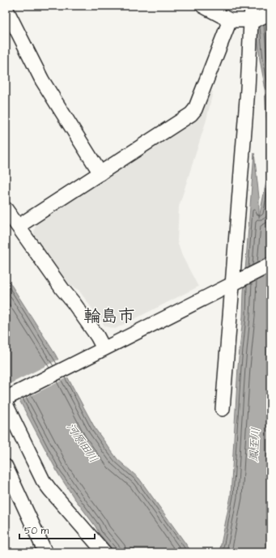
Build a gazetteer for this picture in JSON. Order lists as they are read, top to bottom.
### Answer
{
  "districts": ["輪島市"],
  "water": ["河原田川", "鳳至川"],
  "scale_bar": "50 m"
}
